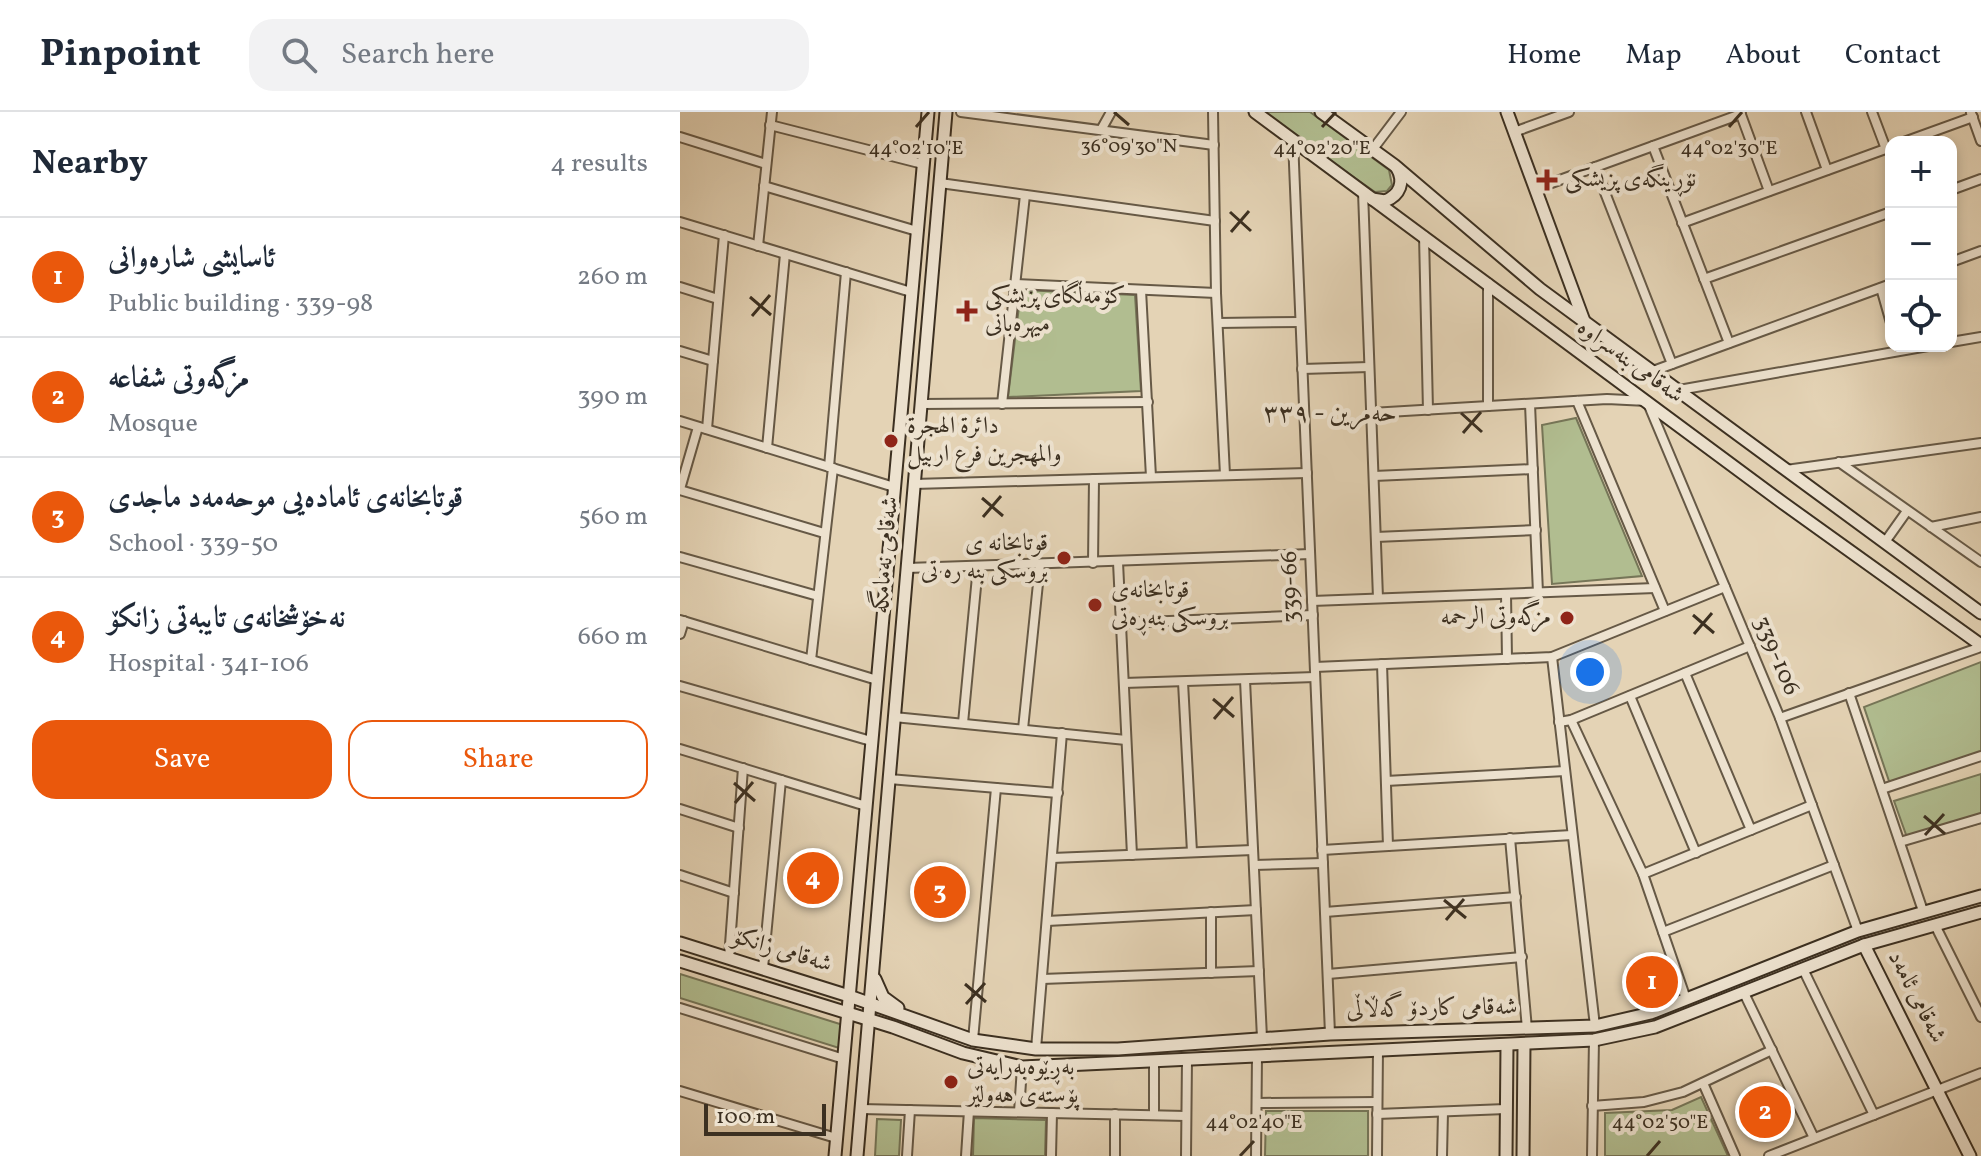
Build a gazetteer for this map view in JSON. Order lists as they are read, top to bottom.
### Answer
{
  "streets": {
    "main road": [
      "شەقامی بنەسراوە",
      "شەقامی نەمامگە",
      "شەقامی زانکۆ",
      "شەقامی ئامەد",
      "شەقامی کاردۆ گەڵاڵی"
    ],
    "street": ["339-66", "339-106"]
  },
  "crossings": [
    ["شەقامی بنەسراوە", "339-66"],
    ["شەقامی بنەسراوە", "339-106"],
    ["شەقامی نەمامگە", "شەقامی زانکۆ"],
    ["شەقامی نەمامگە", "شەقامی کاردۆ گەڵاڵی"],
    ["339-66", "شەقامی کاردۆ گەڵاڵی"],
    ["339-106", "شەقامی کاردۆ گەڵاڵی"],
    ["شەقامی زانکۆ", "شەقامی کاردۆ گەڵاڵی"],
    ["شەقامی ئامەد", "شەقامی کاردۆ گەڵاڵی"]
  ],
  "districts": ["حەمرین - ٣٣٩"],
  "places": {
    "health": ["نۆڕینگەی پزیشکی", "کۆمەڵگای پزیشکی میهرەبانی"],
    "other": [
      "دائرة الهجرة والمهجرين فرع اربيل",
      "قوتابخانه ى بروسكى بنه ره تى",
      "قوتابخانەی بروسکی بنەڕەتی",
      "مزگەوتی الرحمە",
      "بەڕێوەبەرایەتی پۆستەی هەولێر"
    ]
  },
  "scale_bar": "100 m",
  "page": {
    "header": "Pinpoint",
    "search": "Search here",
    "nav": [
      "Home",
      "Map",
      "About",
      "Contact"
    ],
    "heading": ["Nearby", "4 results"],
    "map_buttons": ["+", "−"],
    "list": [
      {
        "mark": "1",
        "name": "ئاسایشی شارەوانی",
        "note": "Public building · 339-98",
        "value": "260 m"
      },
      {
        "mark": "2",
        "name": "مزگەوتی شفاعە",
        "note": "Mosque",
        "value": "390 m"
      },
      {
        "mark": "3",
        "name": "قوتابخانەی ئامادەیی موحەمەد ماجدی",
        "note": "School · 339-50",
        "value": "560 m"
      },
      {
        "mark": "4",
        "name": "نەخۆشخانەی تایبەتی زانکۆ",
        "note": "Hospital · 341-106",
        "value": "660 m"
      }
    ],
    "buttons": ["Save", "Share"],
    "pins": [
      "4",
      "3",
      "1",
      "2"
    ],
    "scale": "100 m"
  },
  "coordinates": [
    "36°09'30\"N",
    "44°02'10\"E",
    "44°02'20\"E",
    "44°02'30\"E",
    "44°02'40\"E",
    "44°02'50\"E"
  ]
}
